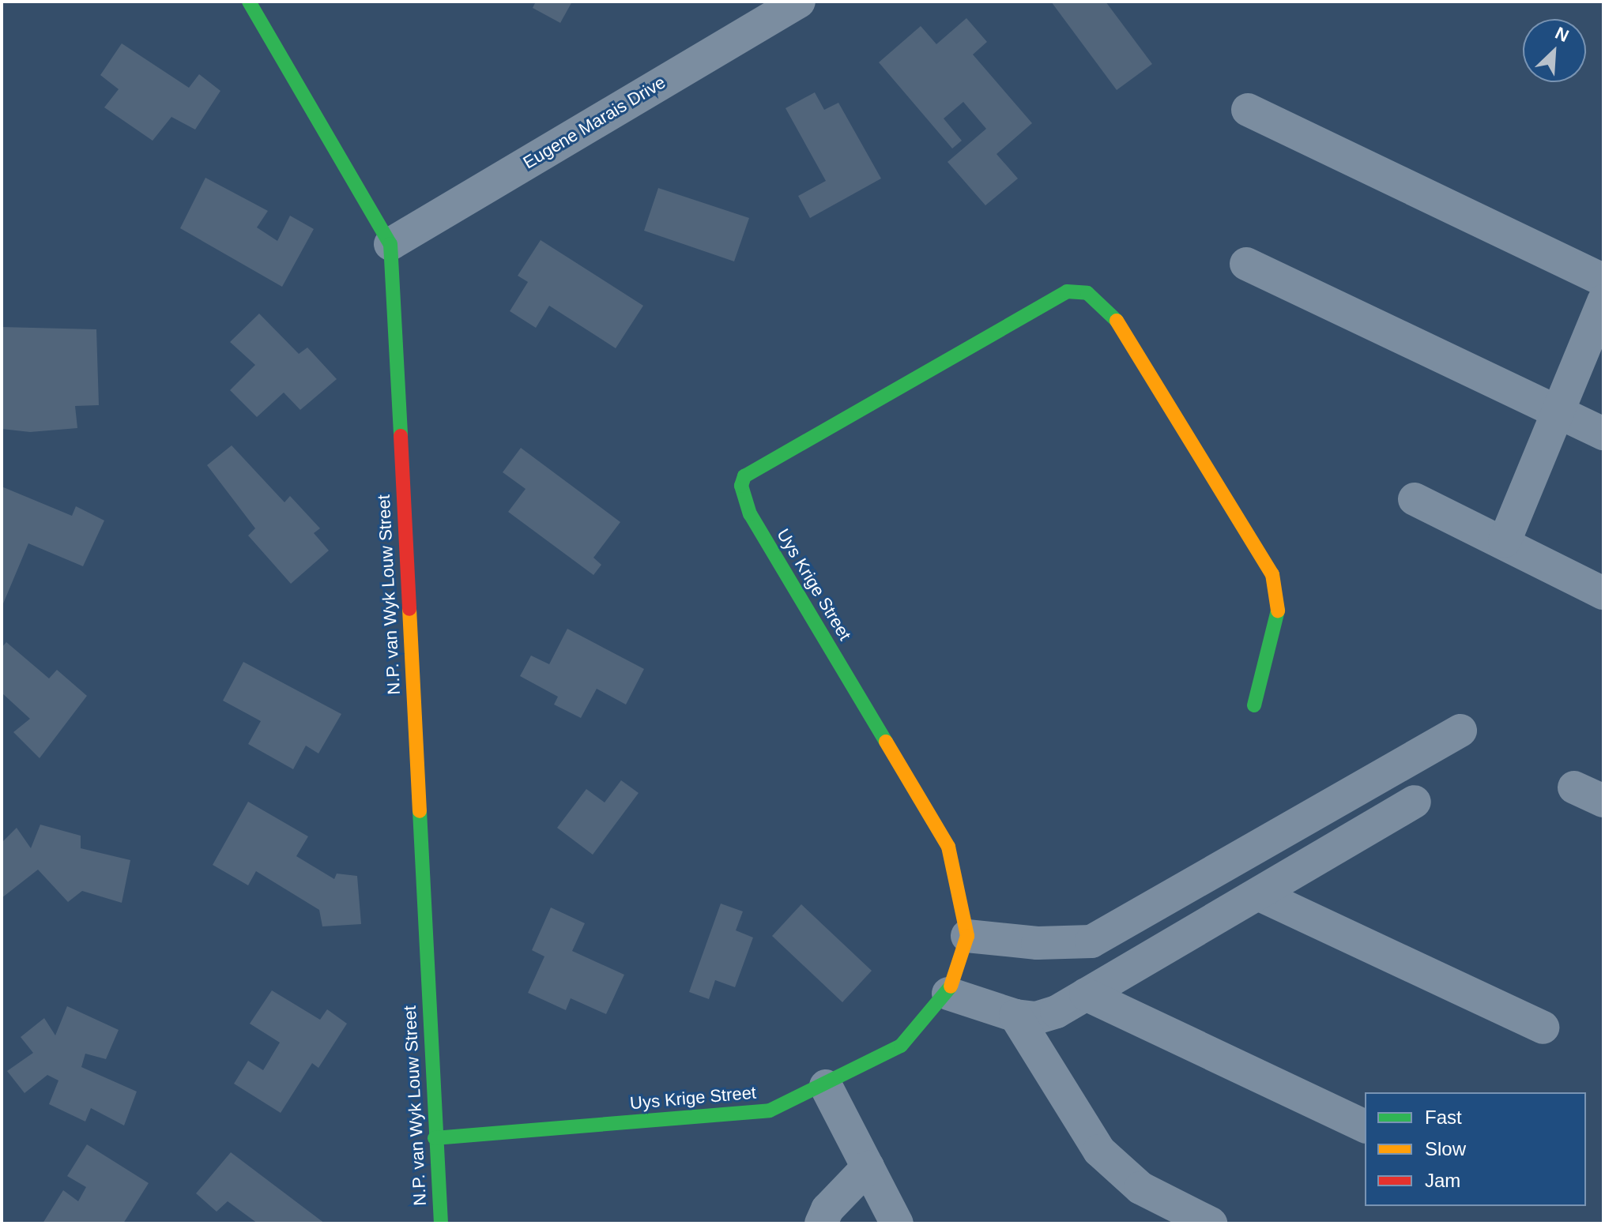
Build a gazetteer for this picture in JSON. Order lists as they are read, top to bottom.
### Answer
{
  "streets": {
    "street": ["Eugene Marais Drive", "Uys Krige Street", "N.P. van Wyk Louw Street"]
  },
  "crossings": [
    ["Eugene Marais Drive", "N.P. van Wyk Louw Street"],
    ["Uys Krige Street", "N.P. van Wyk Louw Street"]
  ],
  "legend": ["Fast", "Slow", "Jam"],
  "north": "top right"
}
